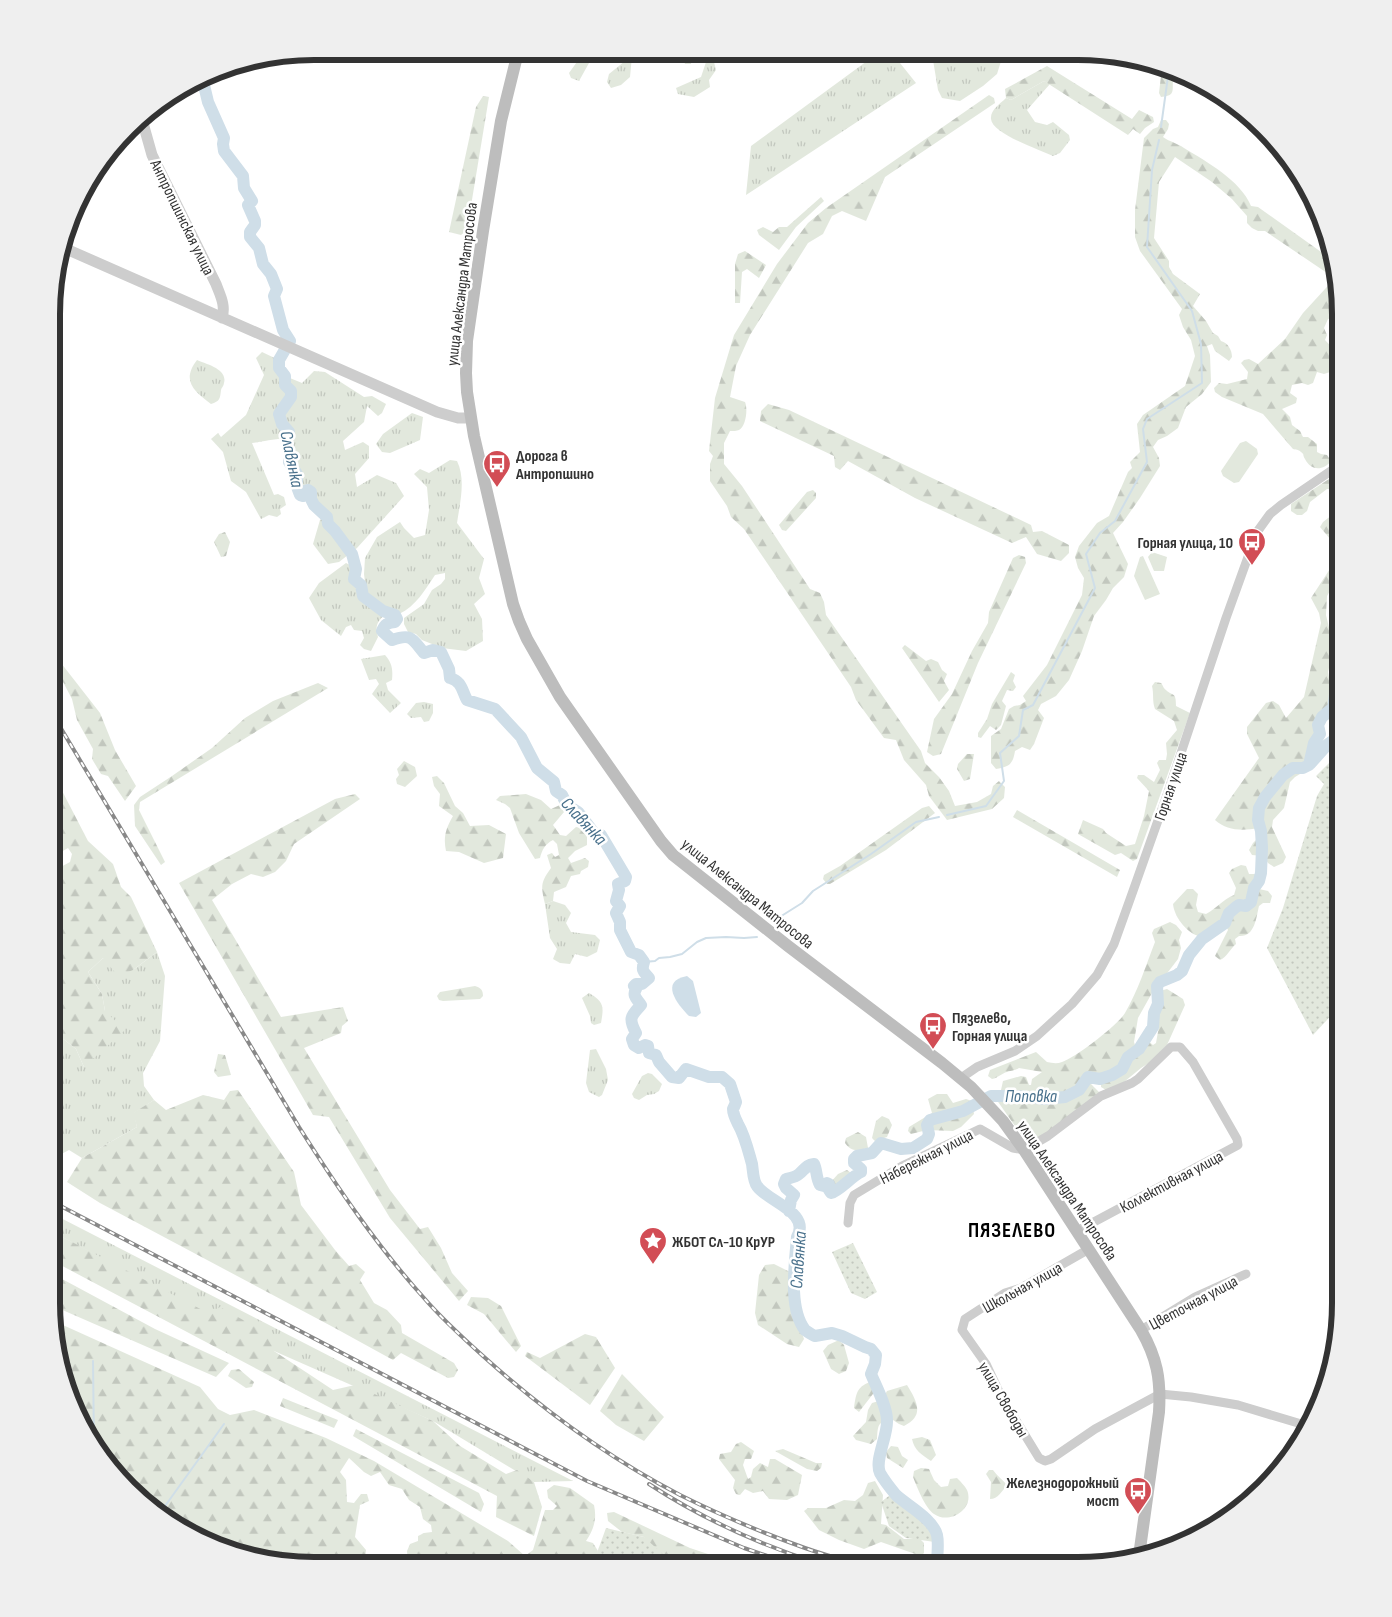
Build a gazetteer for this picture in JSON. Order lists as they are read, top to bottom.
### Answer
{
  "streets": {
    "main road": ["улица Александра Матросова"],
    "street": [
      "Антропшинская улица",
      "Горная улица",
      "Набережная улица",
      "Коллективная улица",
      "Школьная улица",
      "Цветочная улица",
      "улица Свободы"
    ]
  },
  "crossings": [
    ["улица Александра Матросова", "Горная улица"],
    ["улица Александра Матросова", "Набережная улица"],
    ["улица Александра Матросова", "Коллективная улица"],
    ["улица Александра Матросова", "Школьная улица"],
    ["улица Александра Матросова", "Цветочная улица"],
    ["улица Александра Матросова", "улица Свободы"],
    ["Набережная улица", "Коллективная улица"],
    ["Школьная улица", "улица Свободы"]
  ],
  "districts": ["ПЯЗЕЛЕВО"],
  "water": ["Славянка", "Поповка"],
  "places": {
    "bus stop": [
      "Дорога в Антропшино",
      "Горная улица, 10",
      "Пязелево, Горная улица",
      "Железнодорожный мост"
    ],
    "place": ["ЖБОТ Сл-10 КрУР"]
  }
}
